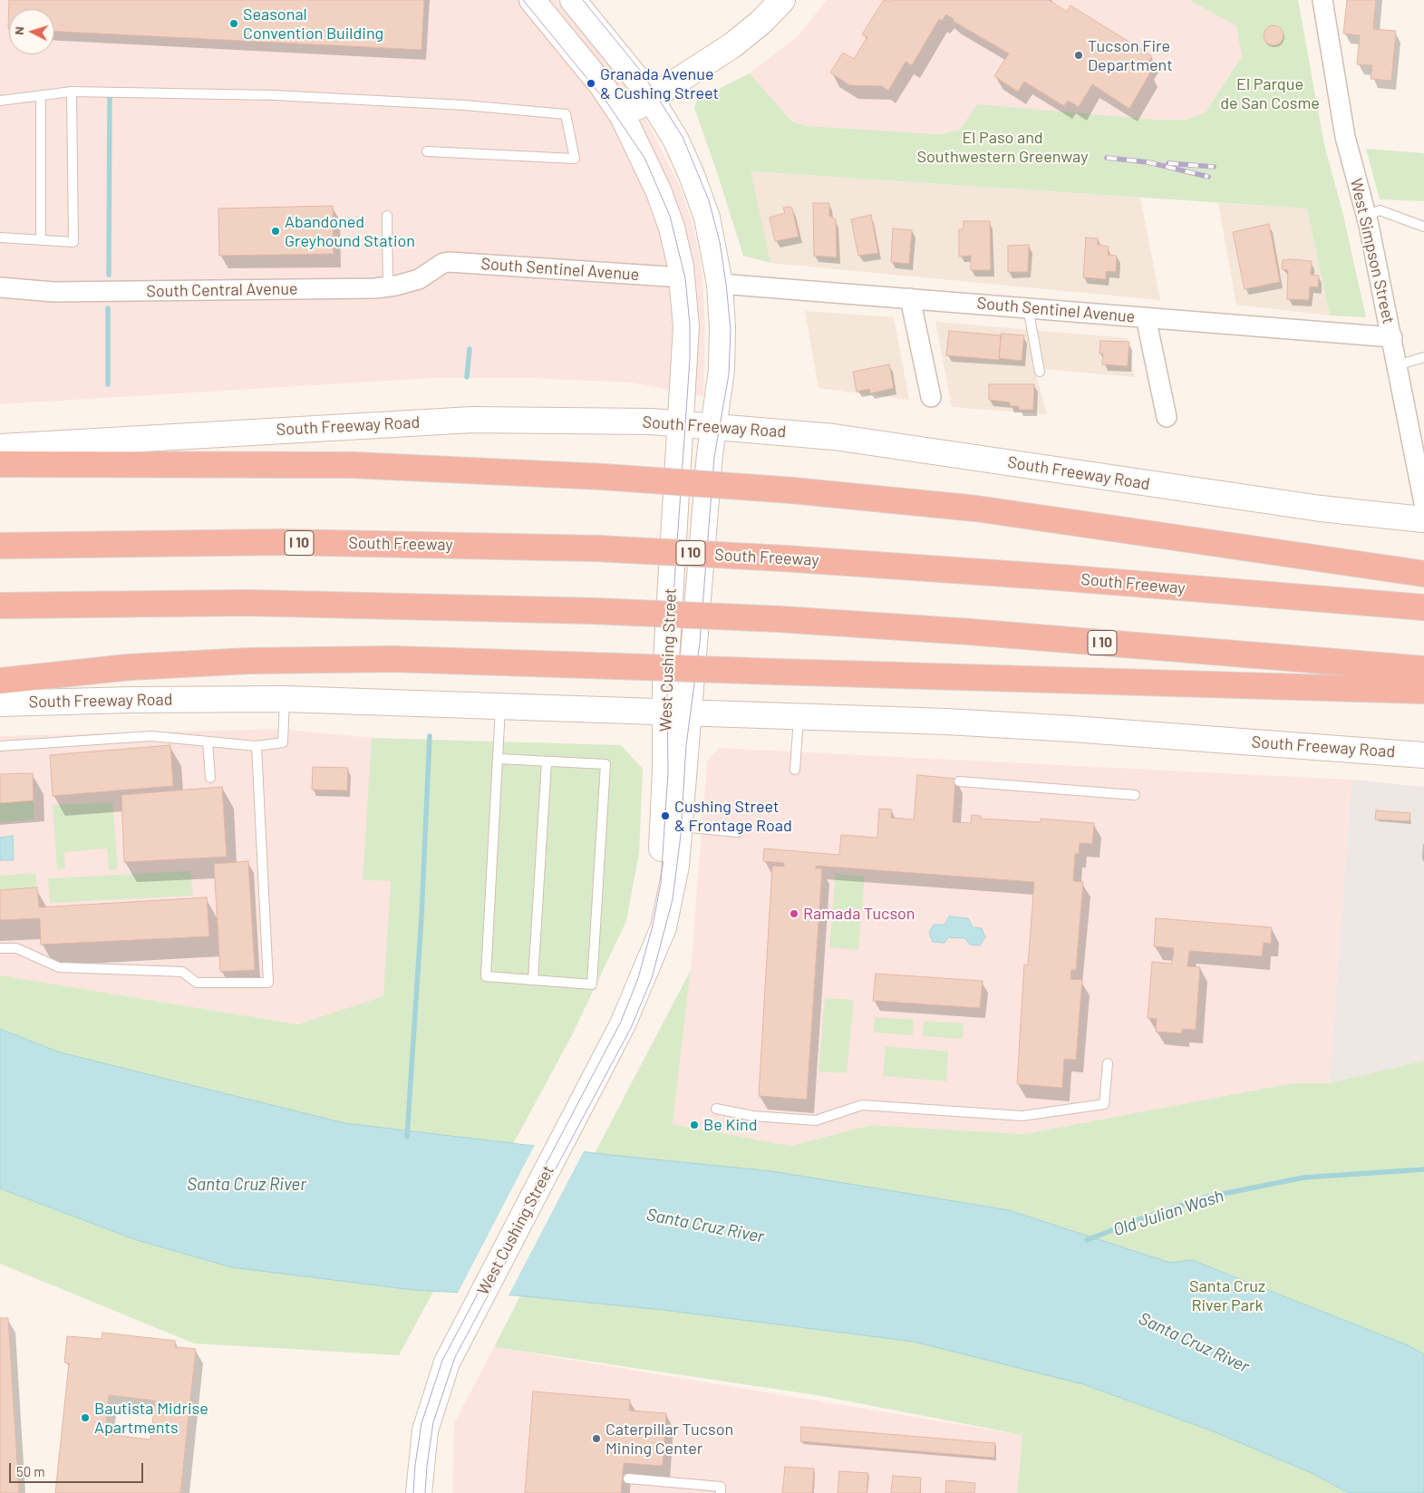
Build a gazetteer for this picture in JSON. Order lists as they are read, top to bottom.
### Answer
{
  "streets": {
    "highway": ["I 10", "South Freeway"],
    "main road": ["South Freeway Road", "West Cushing Street"],
    "street": ["West Simpson Street", "South Sentinel Avenue", "South Central Avenue"]
  },
  "crossings": [
    ["West Simpson Street", "South Sentinel Avenue"],
    ["South Sentinel Avenue", "South Central Avenue"],
    ["South Sentinel Avenue", "West Cushing Street"],
    ["South Freeway Road", "West Cushing Street"]
  ],
  "water": ["Santa Cruz River", "Old Julian Wash"],
  "parks": ["El Parque de San Cosme", "El Paso and Southwestern Greenway", "Santa Cruz River Park"],
  "places": [
    "Seasonal Convention Building",
    "Tucson Fire Department",
    "Granada Avenue & Cushing Street",
    "Abandoned Greyhound Station",
    "Cushing Street & Frontage Road",
    "Ramada Tucson",
    "Be Kind",
    "Bautista Midrise Apartments",
    "Caterpillar Tucson Mining Center"
  ],
  "scale_bar": "50 m",
  "north": "left"
}
